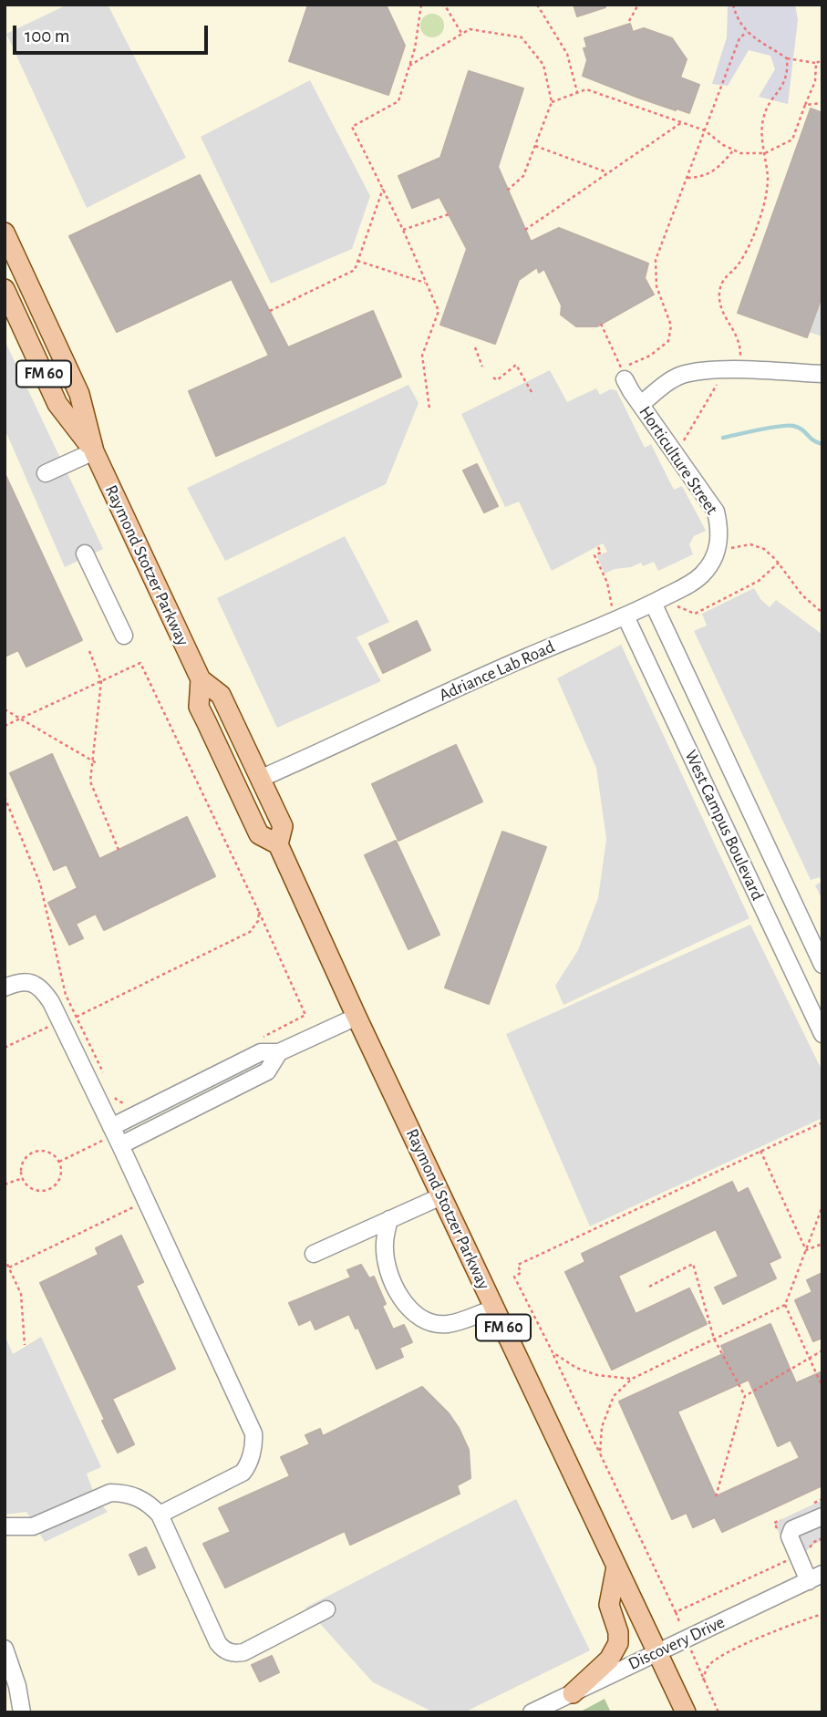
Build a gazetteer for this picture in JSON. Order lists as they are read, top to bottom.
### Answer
{
  "streets": {
    "main road": ["FM 60", "Raymond Stotzer Parkway"],
    "street": [
      "Horticulture Street",
      "Adriance Lab Road",
      "West Campus Boulevard",
      "Discovery Drive"
    ]
  },
  "crossings": [
    ["Horticulture Street", "Adriance Lab Road"],
    ["Raymond Stotzer Parkway", "Adriance Lab Road"],
    ["Raymond Stotzer Parkway", "Discovery Drive"],
    ["Adriance Lab Road", "West Campus Boulevard"]
  ],
  "scale_bar": "100 m"
}
